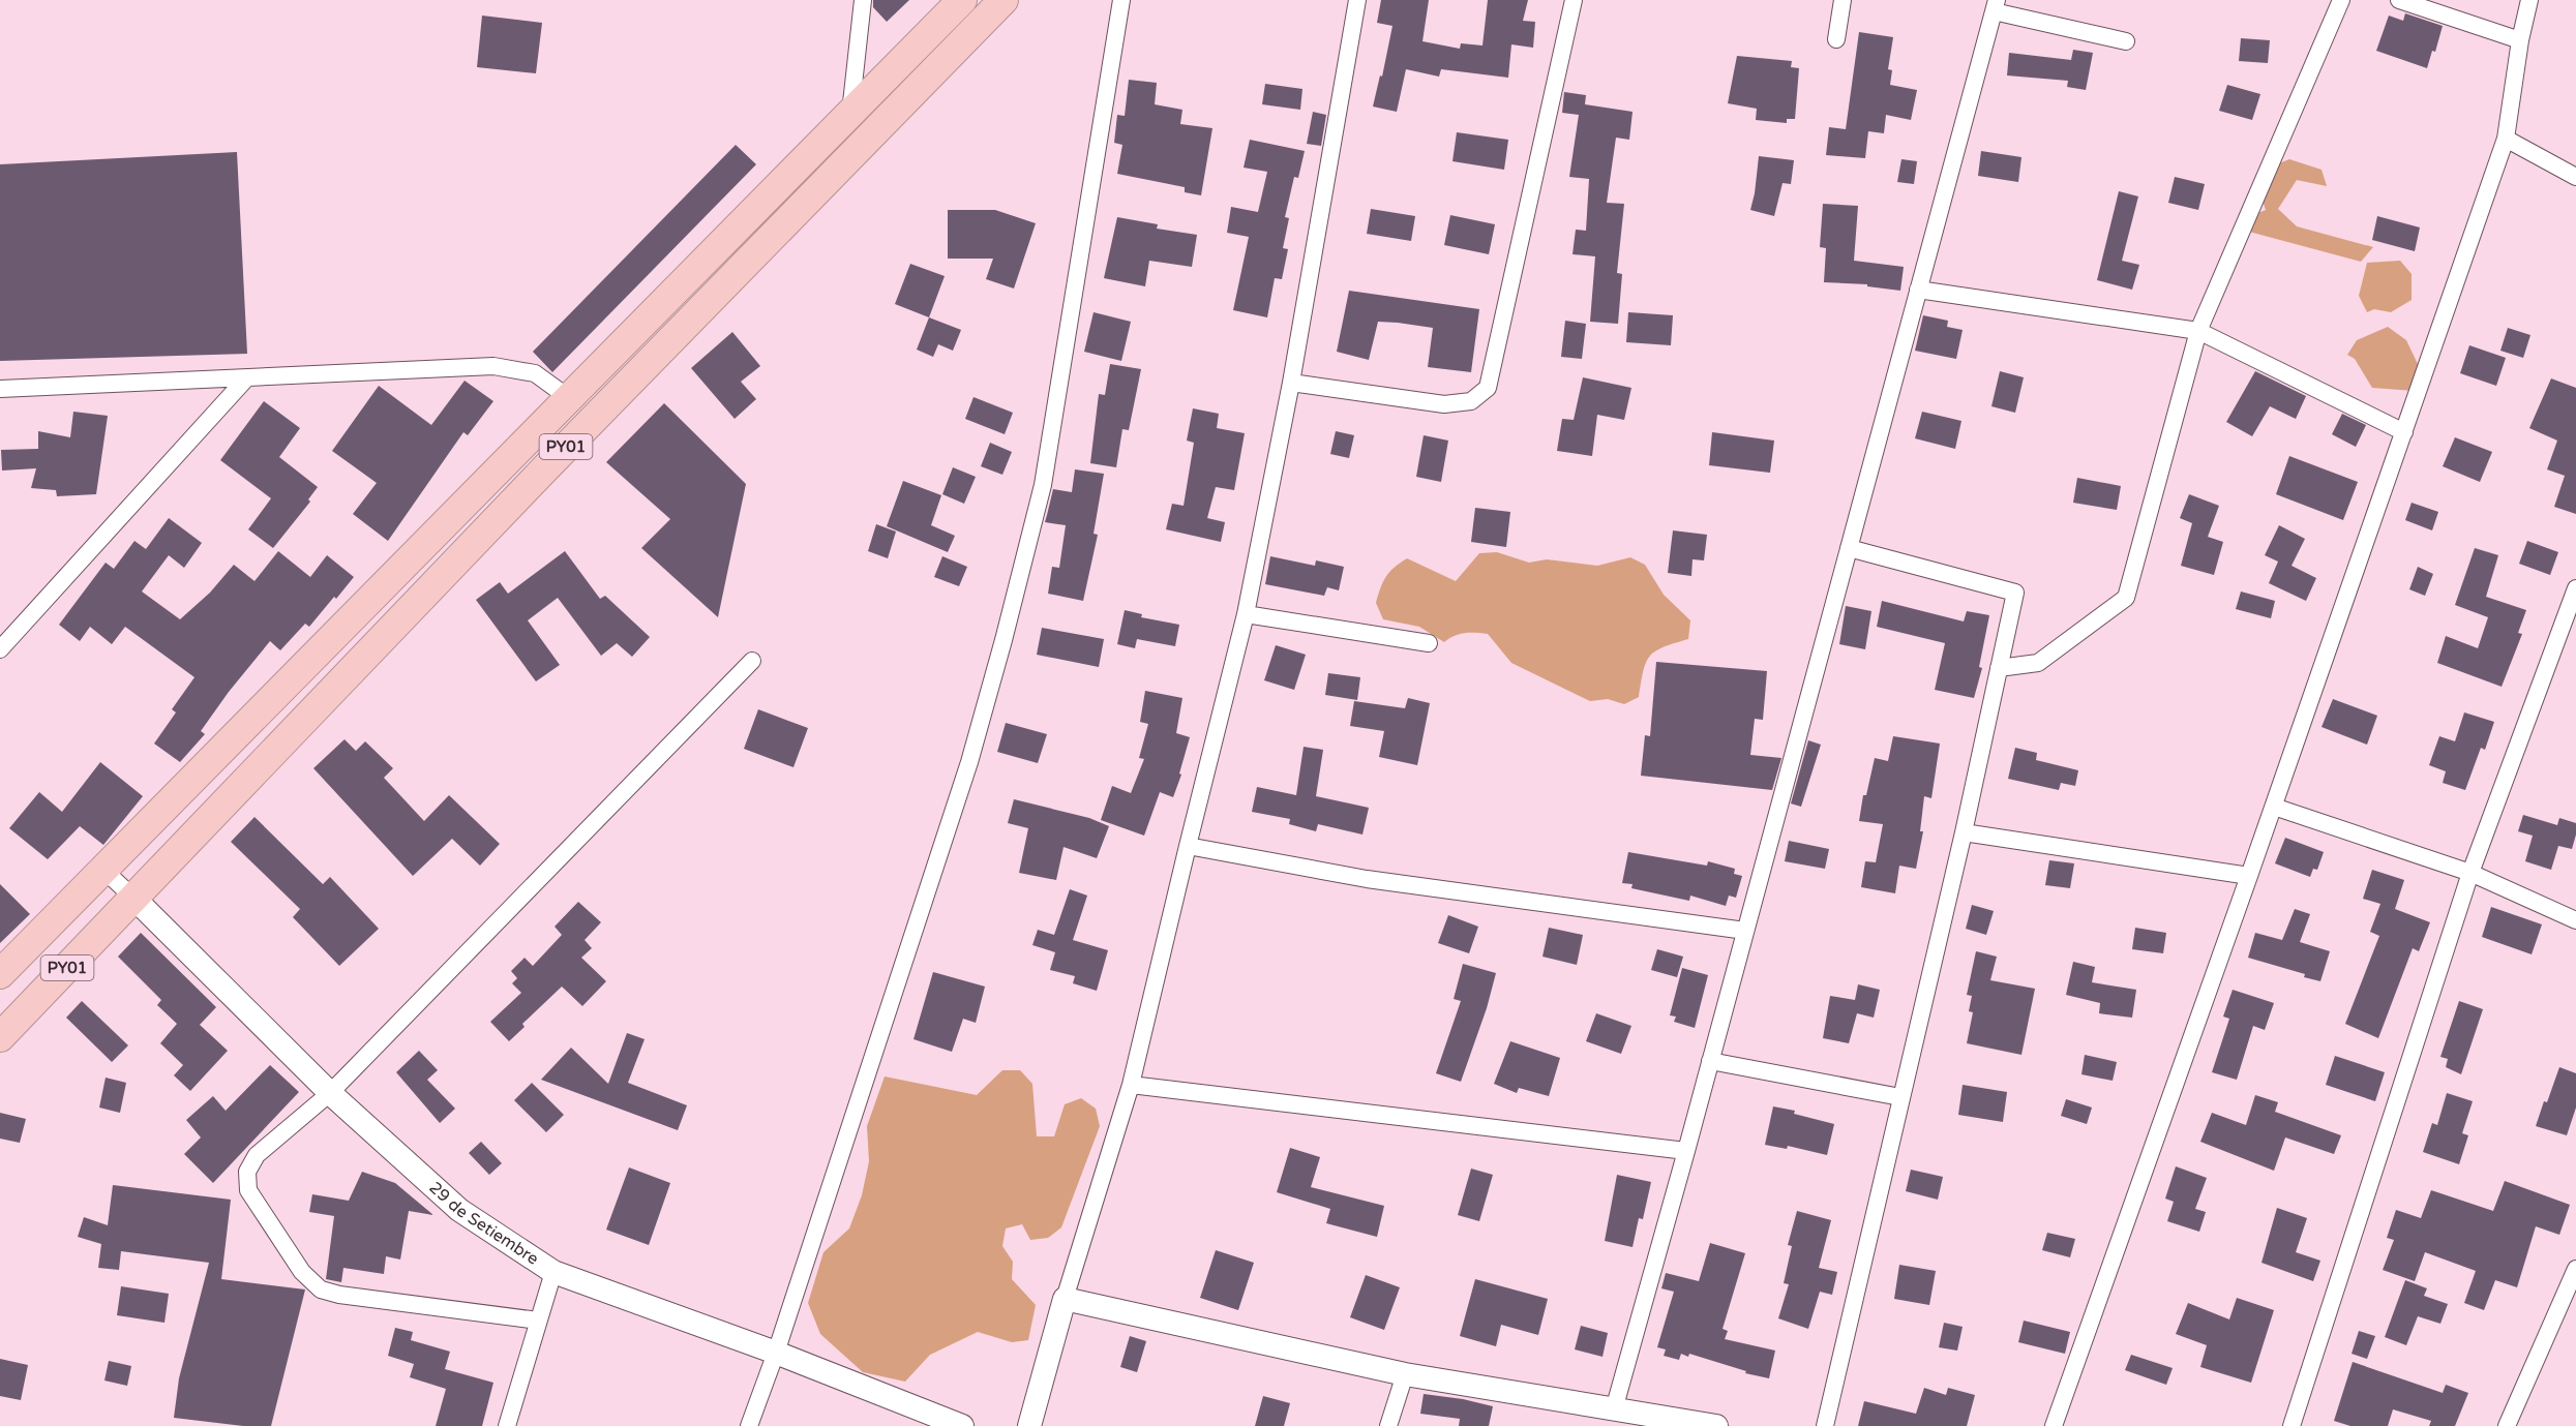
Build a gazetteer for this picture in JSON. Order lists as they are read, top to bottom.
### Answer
{
  "streets": {
    "highway": ["PY01"],
    "street": ["29 de Setiembre"]
  },
  "crossings": [
    ["PY01", "29 de Setiembre"]
  ]
}
